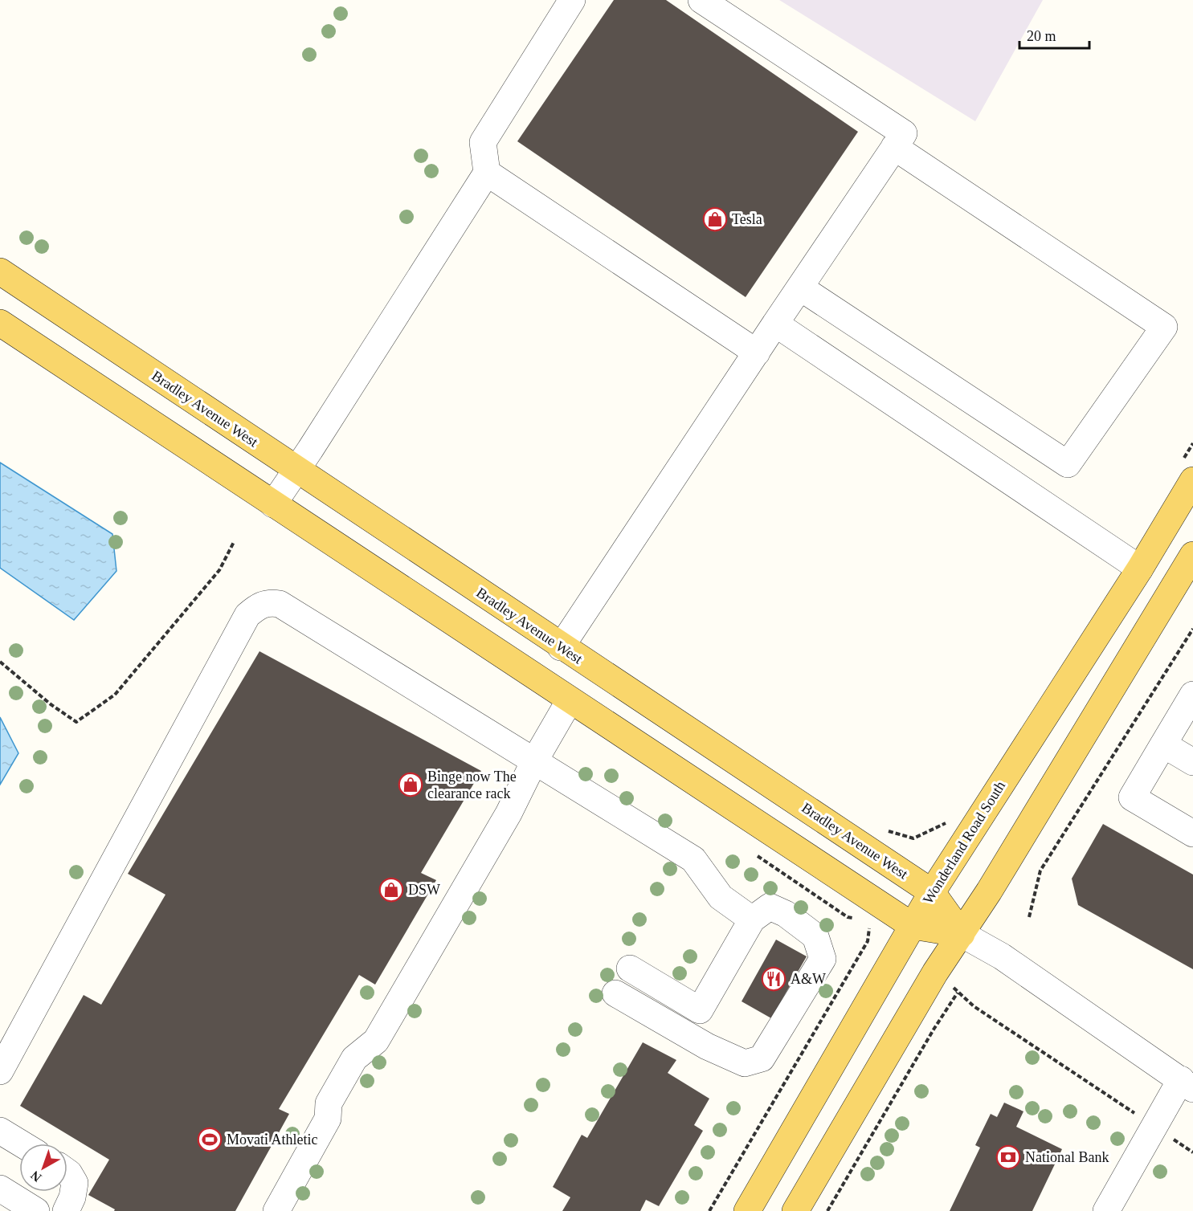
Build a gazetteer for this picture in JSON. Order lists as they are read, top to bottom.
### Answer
{
  "streets": {
    "main road": ["Bradley Avenue West", "Wonderland Road South"]
  },
  "crossings": [
    ["Bradley Avenue West", "Wonderland Road South"]
  ],
  "places": {
    "shop": ["Tesla", "Binge now The clearance rack", "DSW"],
    "restaurant": ["A&W"],
    "sports": ["Movati Athletic"],
    "bank": ["National Bank"]
  },
  "scale_bar": "20 m",
  "north": "bottom left"
}
